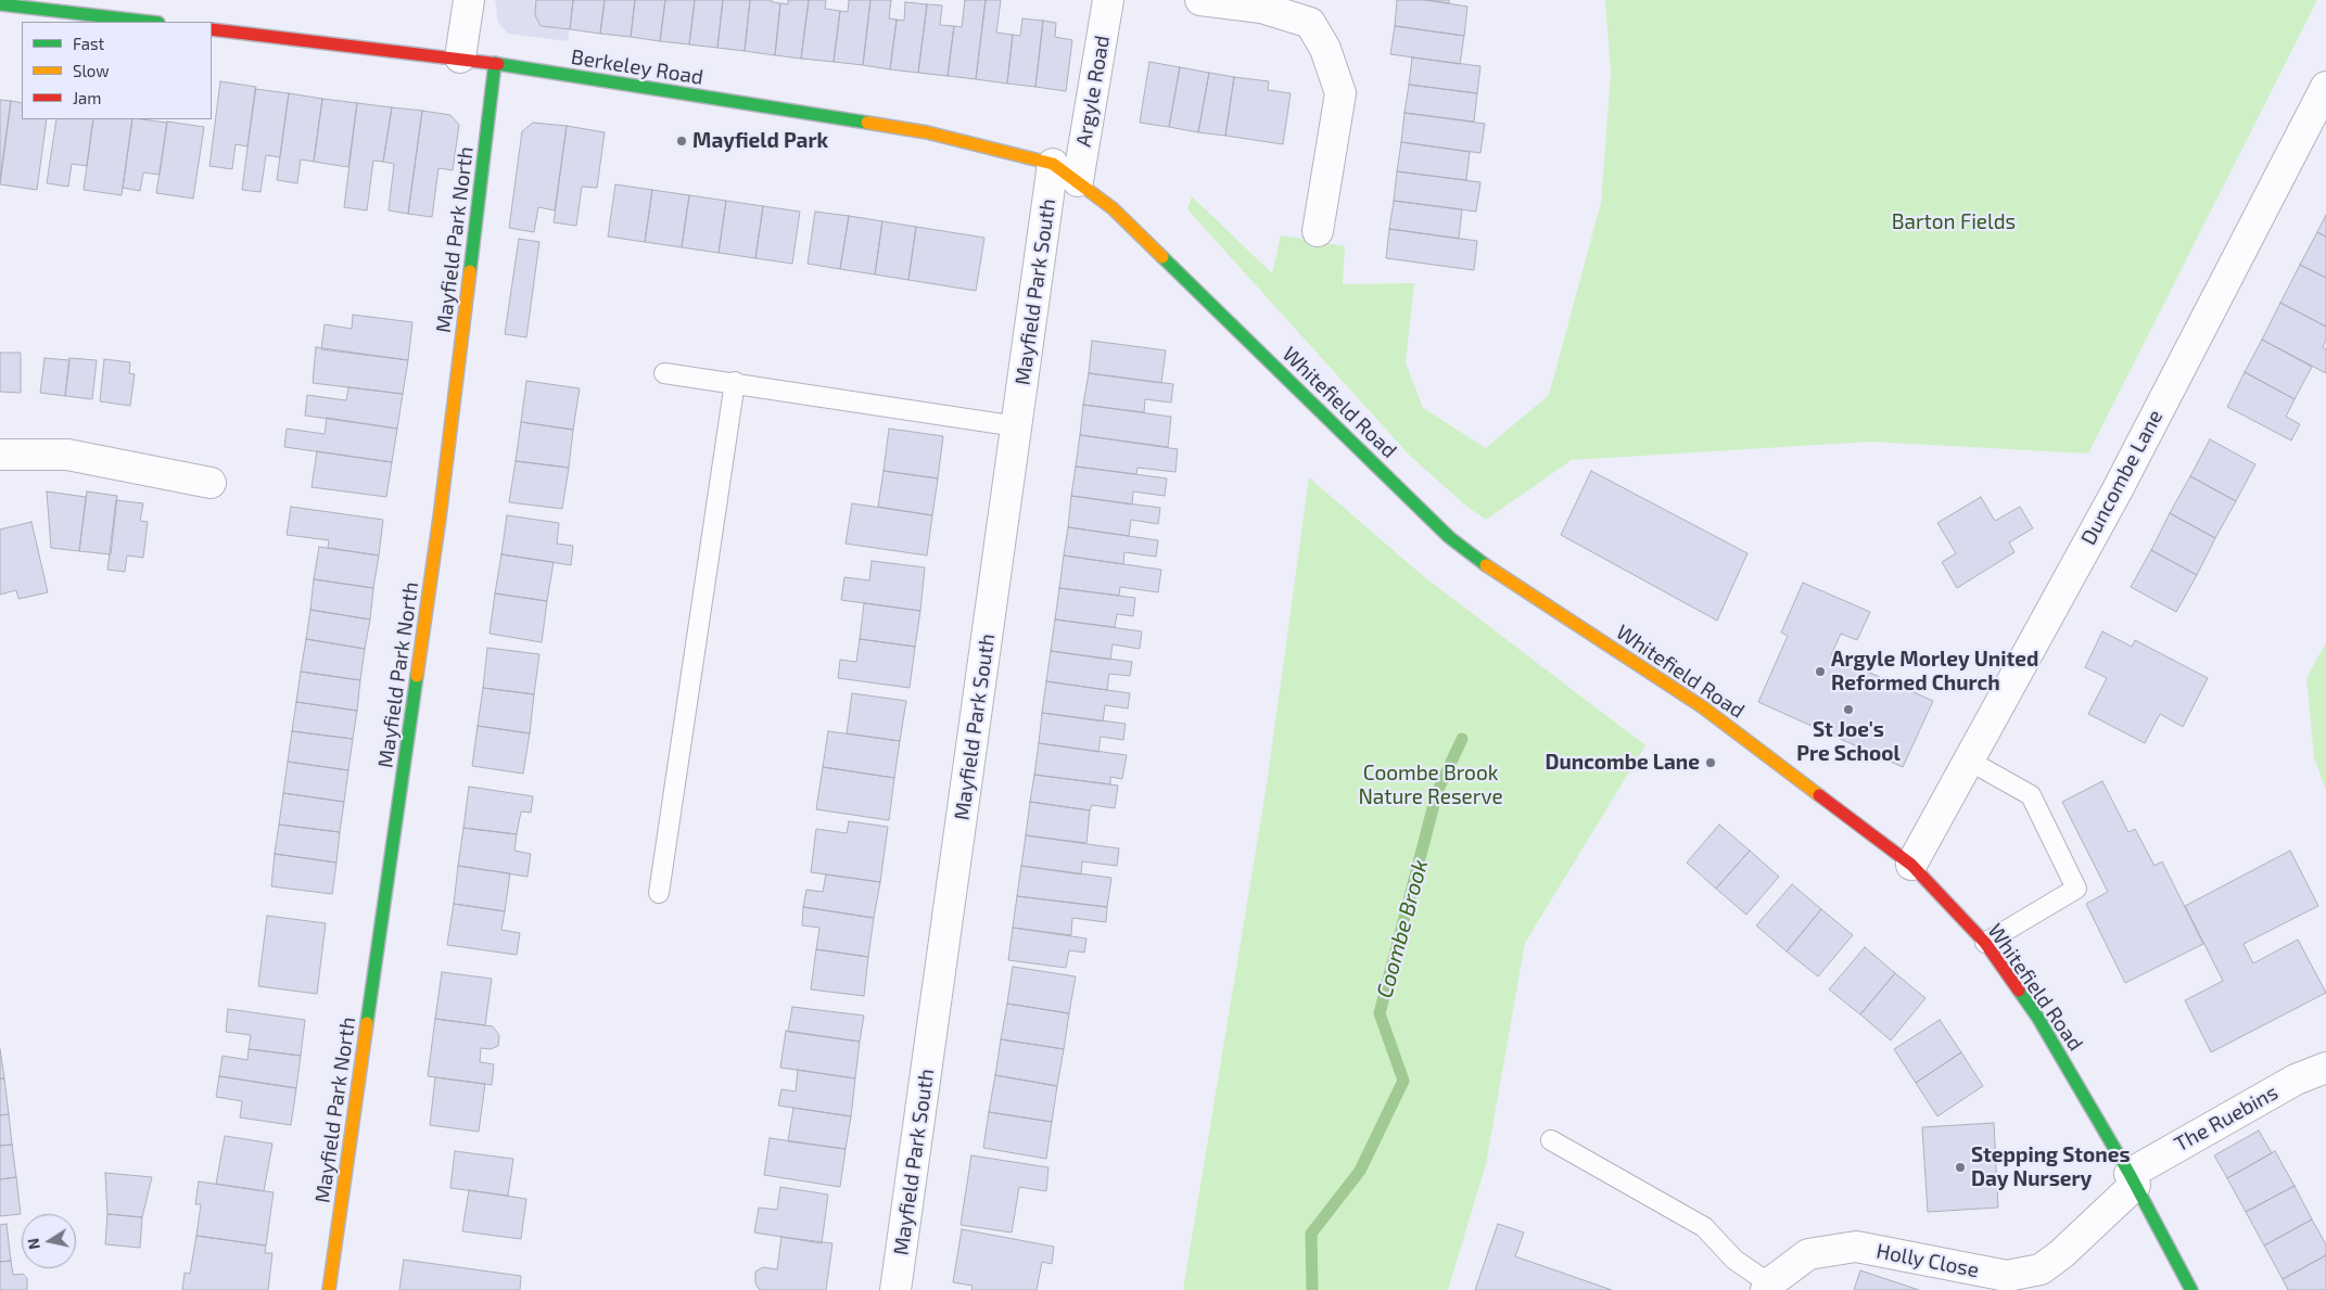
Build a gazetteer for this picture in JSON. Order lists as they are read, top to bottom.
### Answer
{
  "streets": {
    "main road": ["Berkeley Road", "Mayfield Park North", "Whitefield Road"],
    "street": [
      "Argyle Road",
      "Mayfield Park South",
      "Duncombe Lane",
      "The Ruebins",
      "Holly Close"
    ]
  },
  "crossings": [
    ["Berkeley Road", "Mayfield Park North"],
    ["Berkeley Road", "Mayfield Park South"],
    ["Berkeley Road", "Whitefield Road"],
    ["Argyle Road", "Whitefield Road"],
    ["Mayfield Park South", "Whitefield Road"],
    ["Whitefield Road", "Duncombe Lane"],
    ["Whitefield Road", "The Ruebins"],
    ["Whitefield Road", "Holly Close"],
    ["The Ruebins", "Holly Close"]
  ],
  "water": ["Coombe Brook"],
  "parks": ["Barton Fields", "Coombe Brook Nature Reserve"],
  "places": [
    "Mayfield Park",
    "Argyle Morley United Reformed Church",
    "St Joe's Pre School",
    "Duncombe Lane",
    "Stepping Stones Day Nursery"
  ],
  "legend": ["Fast", "Slow", "Jam"],
  "north": "left"
}
